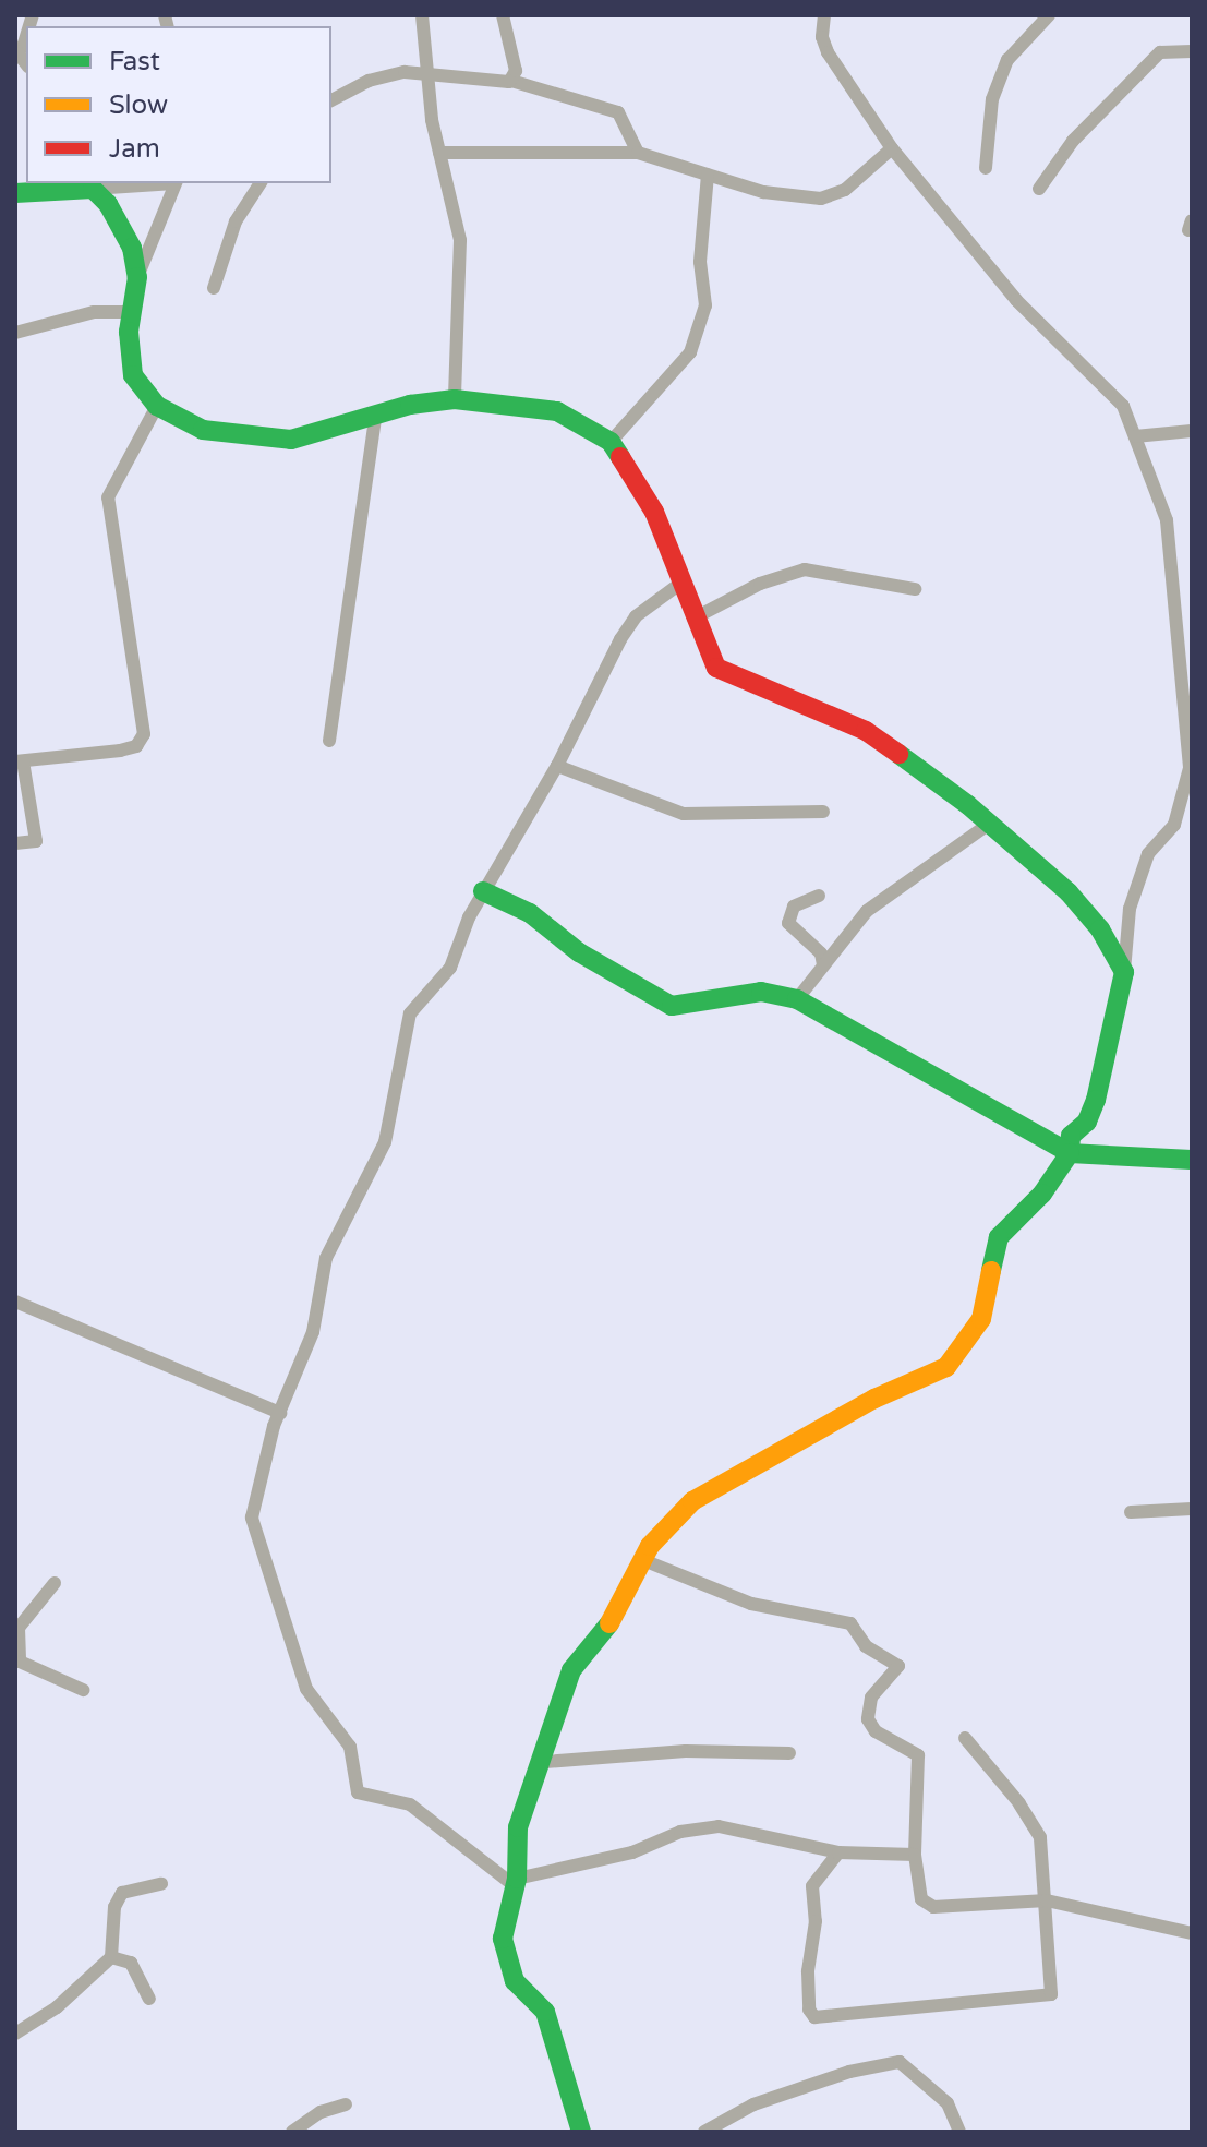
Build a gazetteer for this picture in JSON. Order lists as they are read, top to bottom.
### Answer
{
  "legend": ["Fast", "Slow", "Jam"]
}
